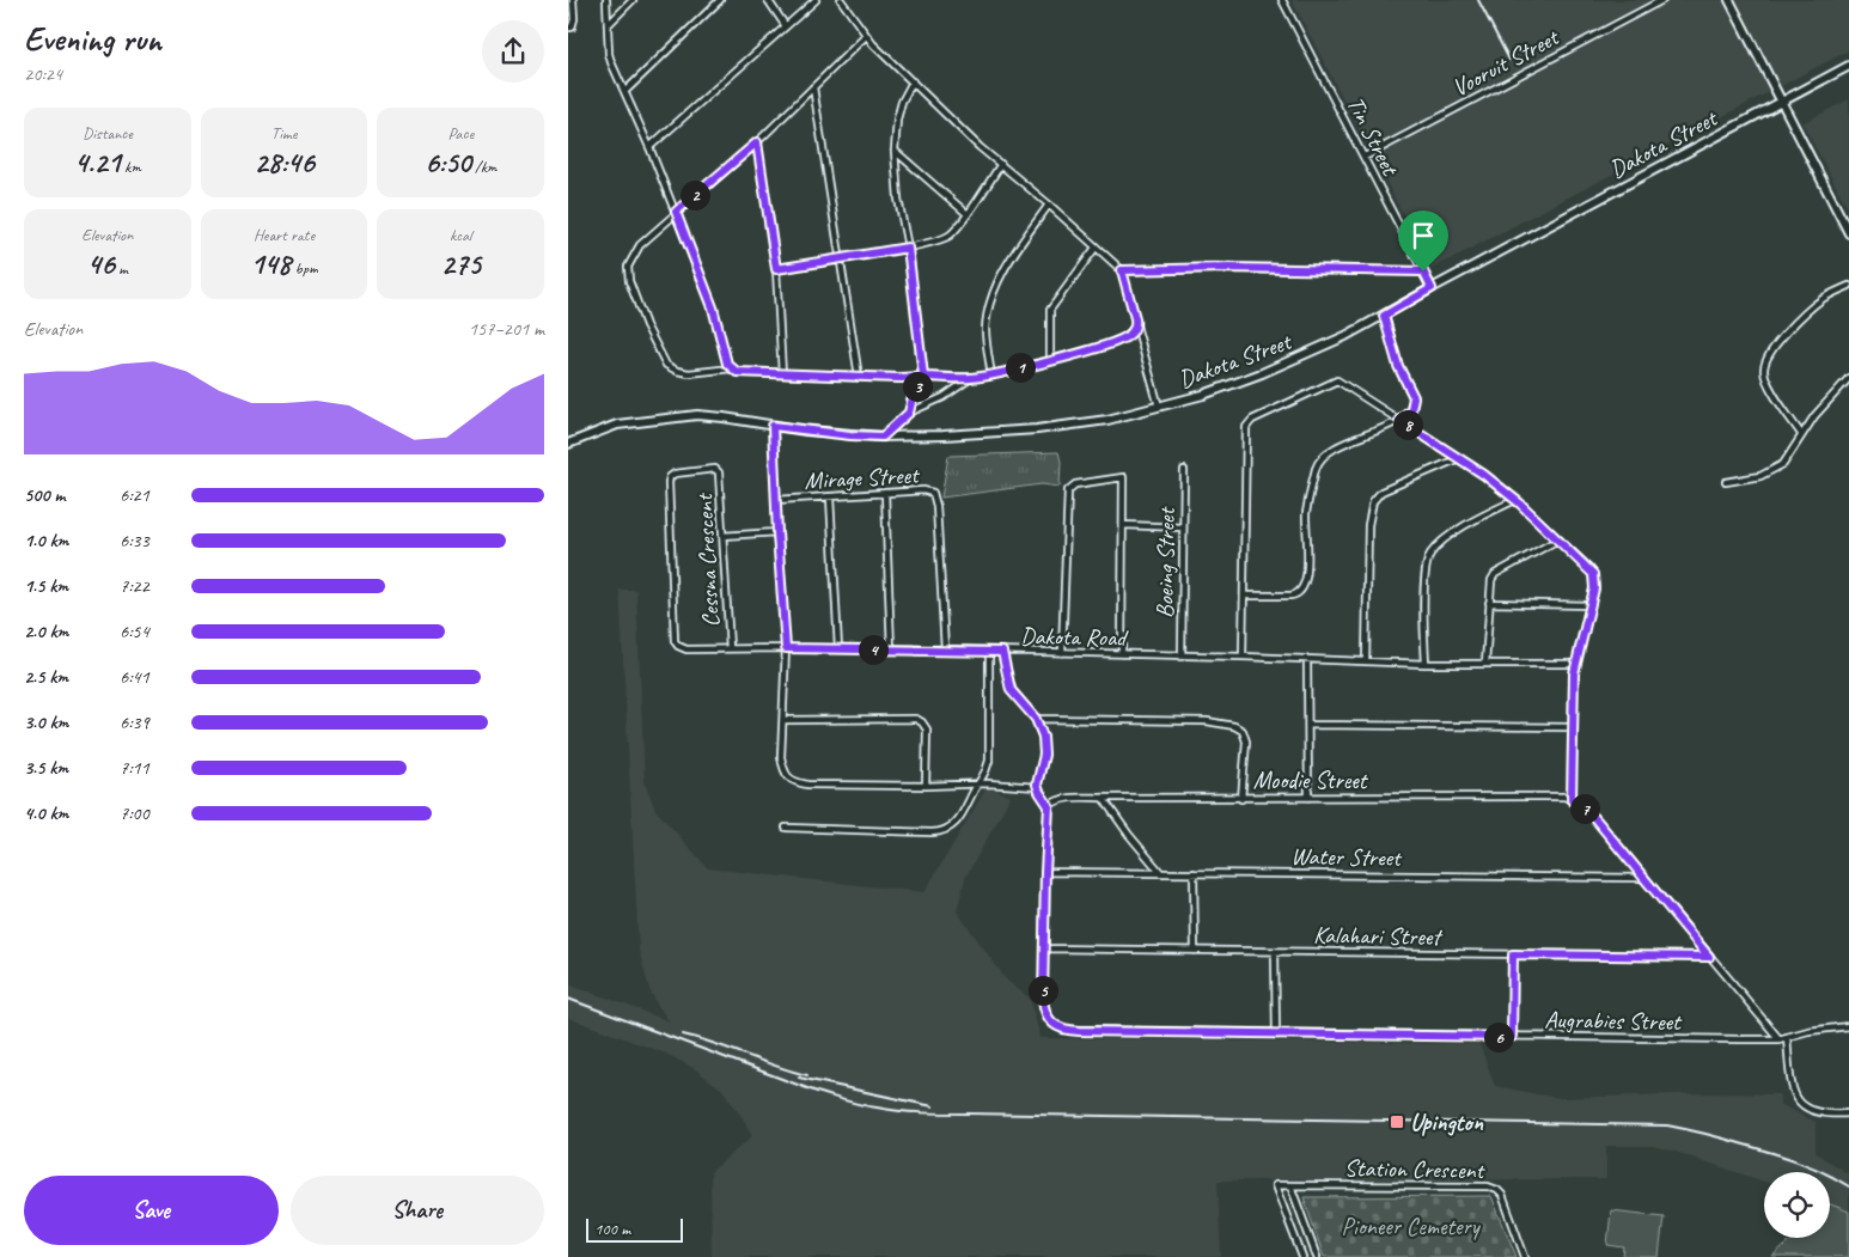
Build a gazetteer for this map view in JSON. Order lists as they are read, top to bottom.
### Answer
{
  "streets": {
    "street": [
      "Vooruit Street",
      "Tin Street",
      "Dakota Street",
      "Mirage Street",
      "Cessna Crescent",
      "Boeing Street",
      "Dakota Road",
      "Moodie Street",
      "Water Street",
      "Kalahari Street",
      "Augrabies Street",
      "Station Crescent"
    ]
  },
  "crossings": [
    ["Vooruit Street", "Tin Street"],
    ["Tin Street", "Dakota Street"],
    ["Mirage Street", "Dakota Road"],
    ["Cessna Crescent", "Dakota Road"],
    ["Boeing Street", "Dakota Road"],
    ["Kalahari Street", "Augrabies Street"]
  ],
  "parks": ["Pioneer Cemetery"],
  "places": {
    "transit": ["Upington"]
  },
  "scale_bar": "100 m",
  "page": {
    "heading": ["Evening run", "20:24"],
    "stats": [
      ["Distance", "4.21 km"],
      ["Time", "28:46"],
      ["Pace", "6:50 /km"],
      ["Elevation", "46 m"],
      ["Heart rate", "148 bpm"],
      ["kcal", "275"]
    ],
    "pins": [
      "2",
      "1",
      "3",
      "8",
      "4",
      "7",
      "5",
      "6"
    ],
    "chart": ["Elevation", "157–201 m"],
    "list": [
      {
        "name": "500 m",
        "note": "6:21"
      },
      {
        "name": "1.0 km",
        "note": "6:33"
      },
      {
        "name": "1.5 km",
        "note": "7:22"
      },
      {
        "name": "2.0 km",
        "note": "6:54"
      },
      {
        "name": "2.5 km",
        "note": "6:41"
      },
      {
        "name": "3.0 km",
        "note": "6:39"
      },
      {
        "name": "3.5 km",
        "note": "7:11"
      },
      {
        "name": "4.0 km",
        "note": "7:00"
      }
    ],
    "buttons": ["Save", "Share"],
    "scale": "100 m"
  }
}
